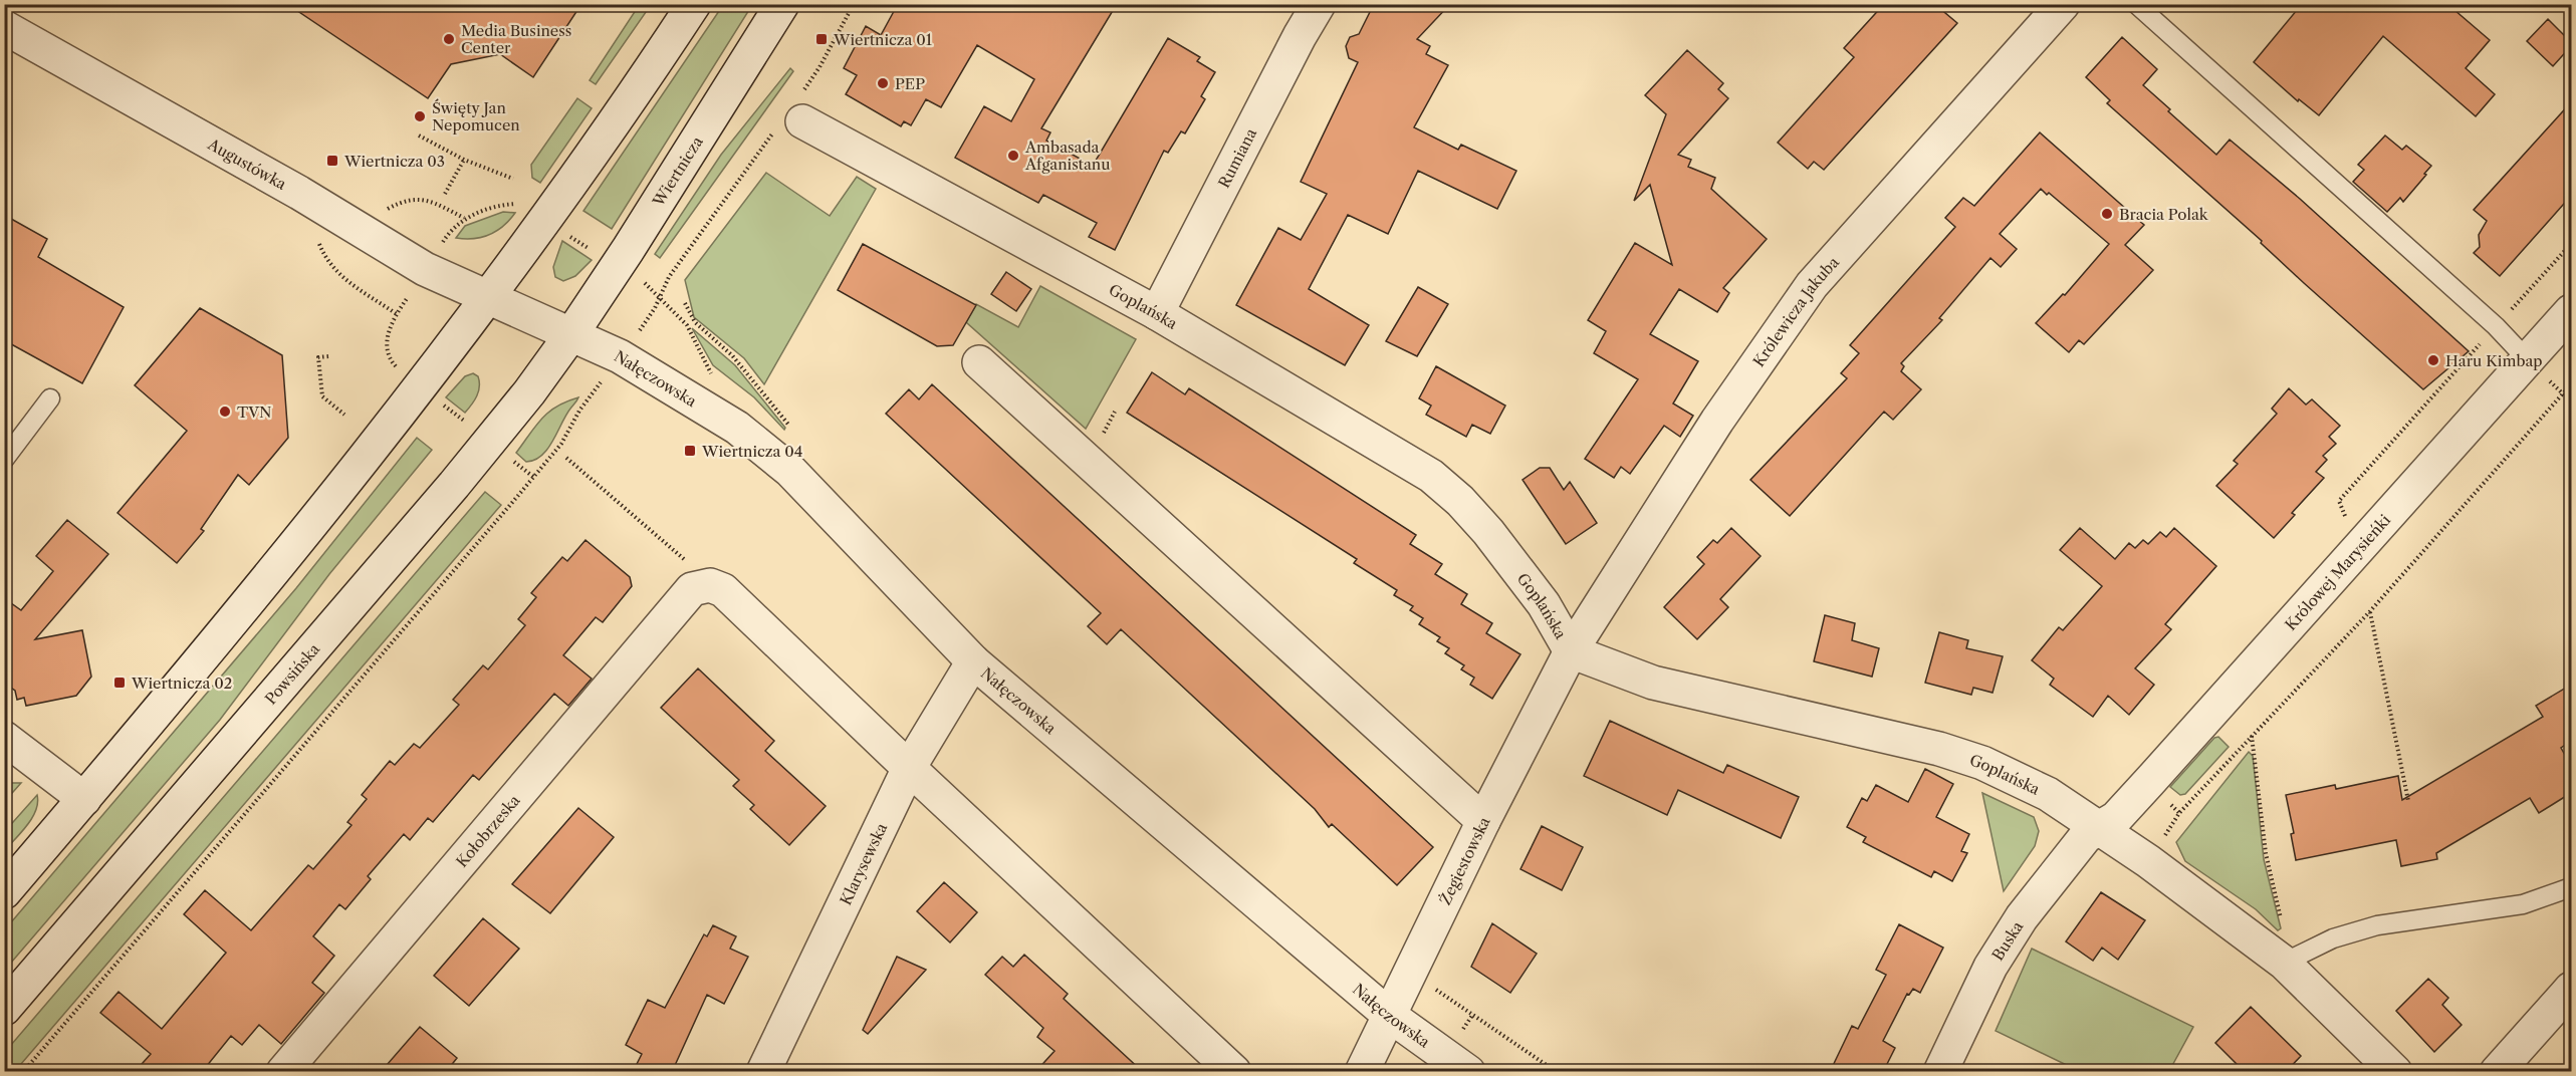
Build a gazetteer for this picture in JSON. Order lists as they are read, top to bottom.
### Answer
{
  "streets": {
    "street": [
      "Rumiana",
      "Augustówka",
      "Wiertnicza",
      "Goplańska",
      "Królewicza Jakuba",
      "Nałęczowska",
      "Królowej Marysieńki",
      "Powsińska",
      "Kołobrzeska",
      "Żegiestowska",
      "Klarysewska",
      "Buska"
    ]
  },
  "crossings": [
    ["Rumiana", "Goplańska"],
    ["Augustówka", "Nałęczowska"],
    ["Wiertnicza", "Nałęczowska"],
    ["Wiertnicza", "Powsińska"],
    ["Goplańska", "Królewicza Jakuba"],
    ["Goplańska", "Królowej Marysieńki"],
    ["Goplańska", "Żegiestowska"],
    ["Goplańska", "Buska"],
    ["Królewicza Jakuba", "Żegiestowska"],
    ["Nałęczowska", "Powsińska"],
    ["Nałęczowska", "Żegiestowska"],
    ["Nałęczowska", "Klarysewska"],
    ["Królowej Marysieńki", "Buska"]
  ],
  "places": {
    "other": [
      "Media Business Center",
      "PEP",
      "Święty Jan Nepomucen",
      "Ambasada Afganistanu",
      "Bracia Polak",
      "Haru Kimbap",
      "TVN"
    ],
    "transit": [
      "Wiertnicza 01",
      "Wiertnicza 03",
      "Wiertnicza 04",
      "Wiertnicza 02"
    ]
  }
}
